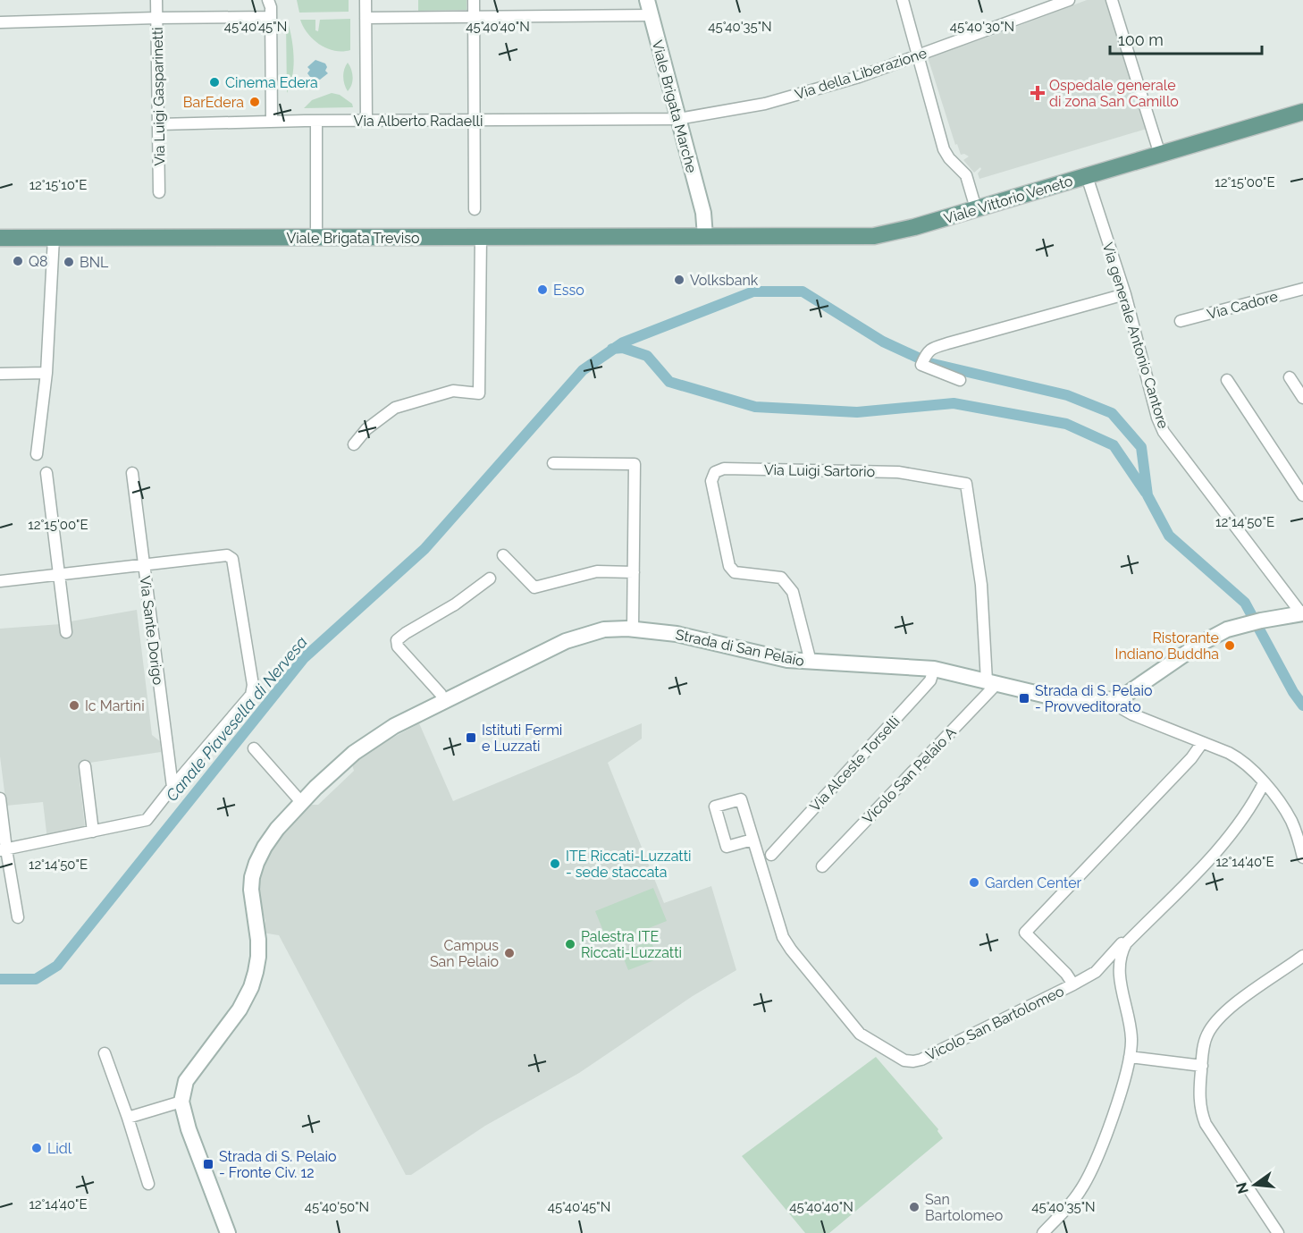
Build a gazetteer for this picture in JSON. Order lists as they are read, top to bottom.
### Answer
{
  "streets": {
    "main road": ["Viale Vittorio Veneto", "Viale Brigata Treviso"],
    "street": [
      "Via della Liberazione",
      "Via Luigi Gasparinetti",
      "Viale Brigata Marche",
      "Via Alberto Radaelli",
      "Via Cadore",
      "Via generale Antonio Cantore",
      "Via Luigi Sartorio",
      "Via Sante Dorigo",
      "Strada di San Pelaio",
      "Via Alceste Torselli",
      "Vicolo San Pelaio A",
      "Vicolo San Bartolomeo"
    ]
  },
  "crossings": [
    ["Via della Liberazione", "Viale Brigata Marche"],
    ["Via della Liberazione", "Via Alberto Radaelli"],
    ["Via Luigi Gasparinetti", "Via Alberto Radaelli"],
    ["Viale Brigata Marche", "Via Alberto Radaelli"],
    ["Viale Brigata Marche", "Viale Vittorio Veneto"],
    ["Viale Brigata Marche", "Viale Brigata Treviso"],
    ["Viale Vittorio Veneto", "Viale Brigata Treviso"],
    ["Viale Vittorio Veneto", "Via generale Antonio Cantore"],
    ["Via Luigi Sartorio", "Strada di San Pelaio"],
    ["Via Luigi Sartorio", "Vicolo San Pelaio A"],
    ["Strada di San Pelaio", "Via Alceste Torselli"],
    ["Strada di San Pelaio", "Vicolo San Pelaio A"]
  ],
  "water": ["Canale Piavesella di Nervesa"],
  "places": {
    "other": [
      "Cinema Edera",
      "BarEdera",
      "Q8",
      "BNL",
      "Volksbank",
      "Esso",
      "Ristorante Indiano Buddha",
      "Ic Martini",
      "ITE Riccati-Luzzatti - sede staccata",
      "Garden Center",
      "Palestra ITE Riccati-Luzzatti",
      "Campus San Pelaio",
      "Lidl",
      "San Bartolomeo"
    ],
    "health": ["Ospedale generale di zona San Camillo"],
    "transit": ["Strada di S. Pelaio - Provveditorato", "Istituti Fermi e Luzzati", "Strada di S. Pelaio - Fronte Civ. 12"]
  },
  "scale_bar": "100 m",
  "north": "left",
  "coordinates": [
    "45°40'45\"N",
    "45°40'40\"N",
    "45°40'35\"N",
    "45°40'30\"N",
    "12°15'00\"E",
    "12°15'10\"E",
    "12°14'50\"E",
    "12°14'40\"E",
    "45°40'50\"N"
  ]
}
